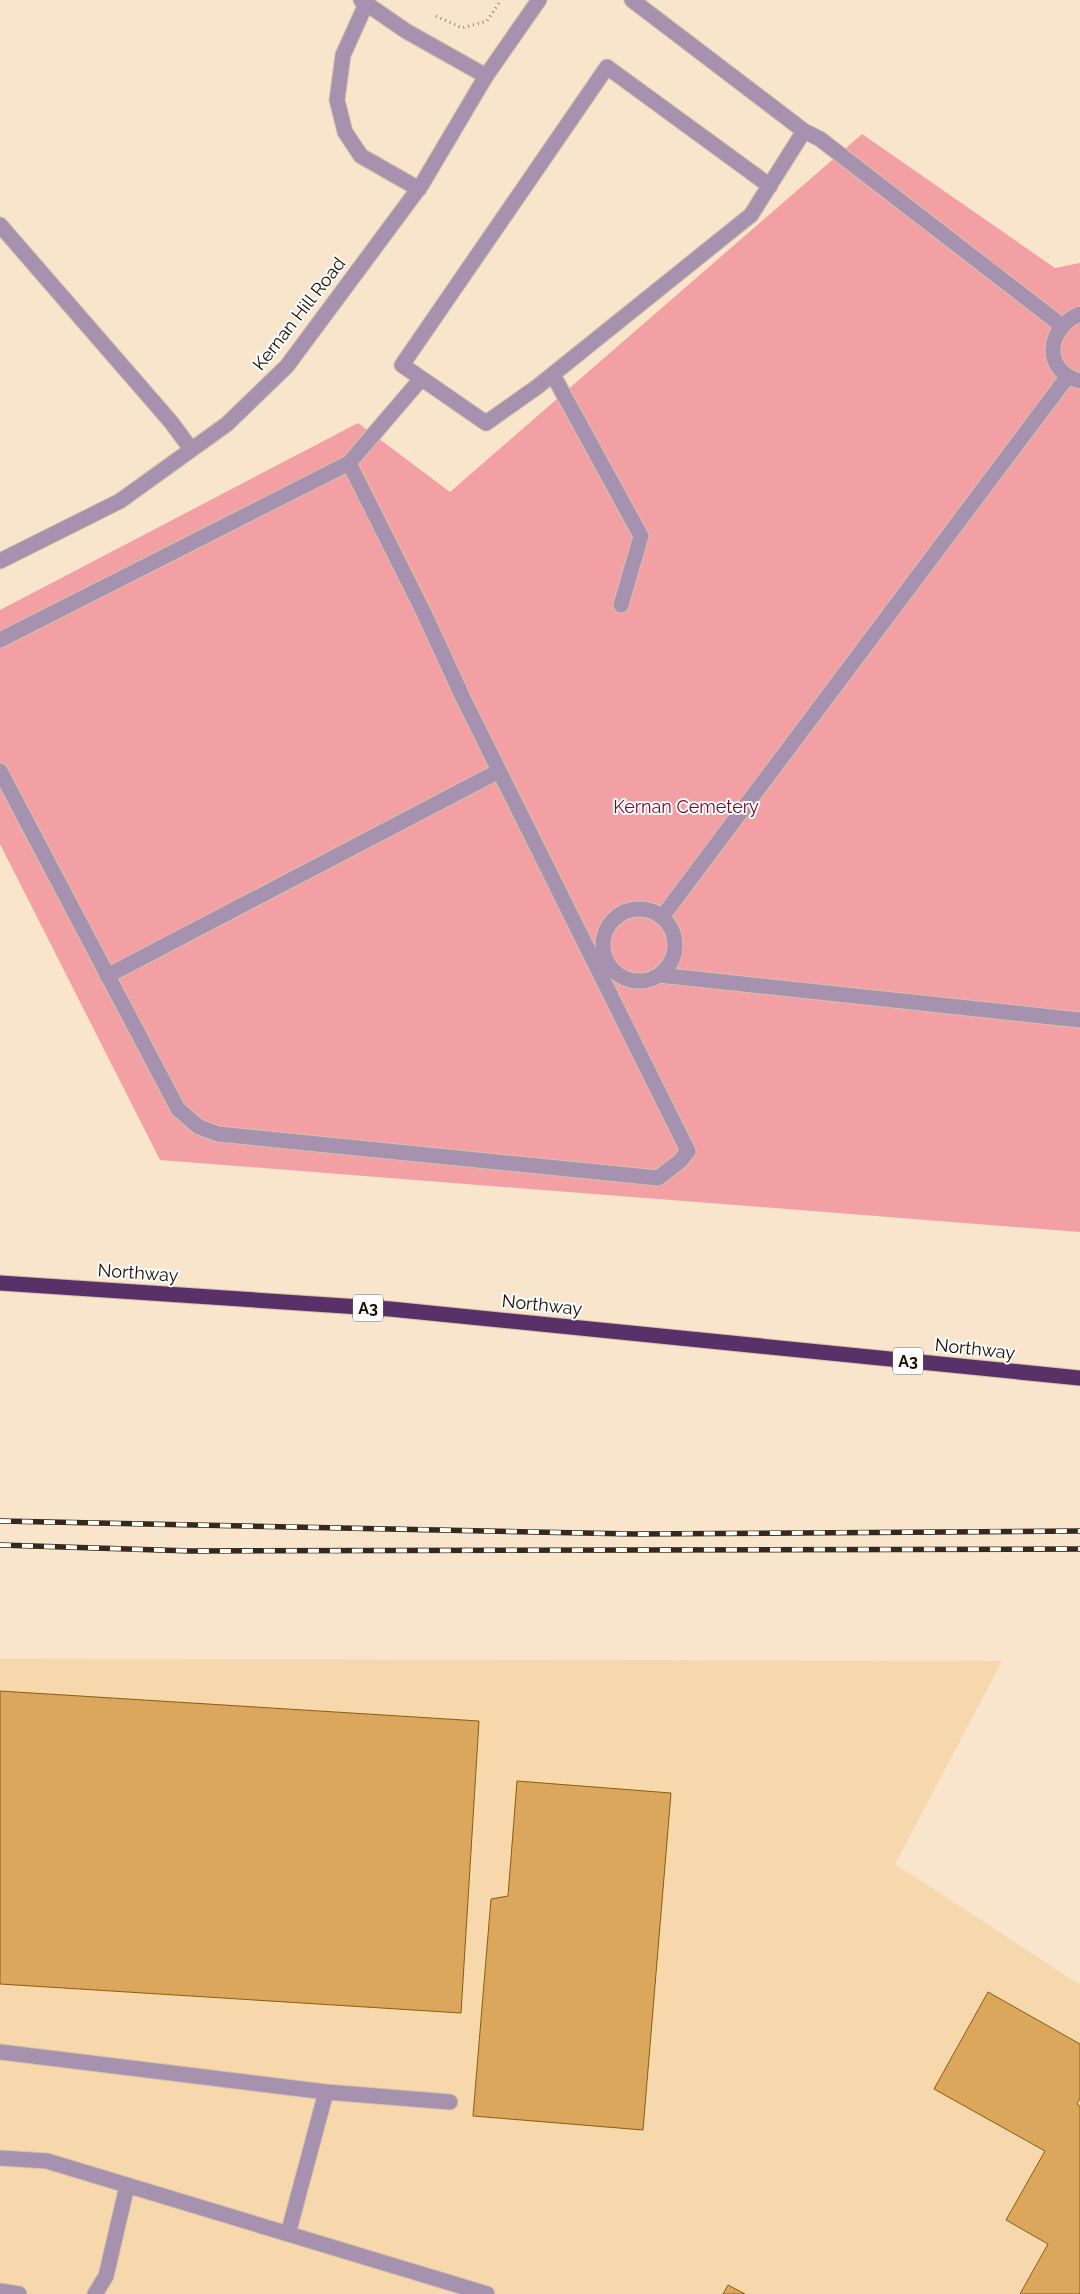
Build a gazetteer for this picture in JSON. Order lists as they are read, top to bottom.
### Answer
{
  "streets": {
    "highway": ["Northway", "A3"],
    "street": ["Kernan Hill Road"]
  },
  "parks": ["Kernan Cemetery"]
}
